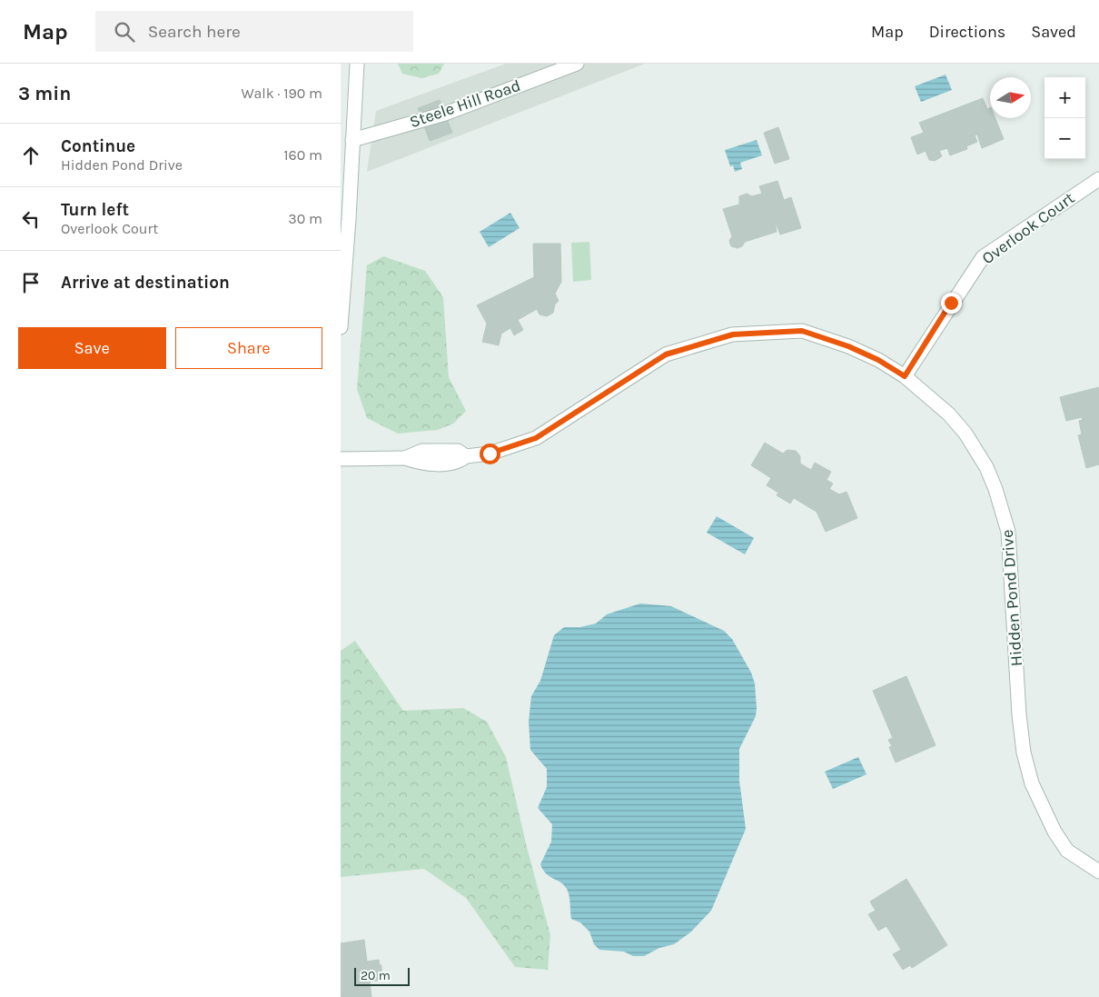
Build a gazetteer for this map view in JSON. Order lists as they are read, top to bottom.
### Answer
{
  "streets": {
    "street": ["Steele Hill Road", "Overlook Court", "Hidden Pond Drive"]
  },
  "crossings": [
    ["Overlook Court", "Hidden Pond Drive"]
  ],
  "scale_bar": "20 m",
  "north": "right",
  "page": {
    "header": "Map",
    "search": "Search here",
    "nav": ["Map", "Directions", "Saved"],
    "heading": ["3 min", "Walk · 190 m"],
    "map_buttons": ["+", "−"],
    "list": [
      ["Continue", "Hidden Pond Drive", "160 m"],
      ["Turn left", "Overlook Court", "30 m"],
      "Arrive at destination"
    ],
    "buttons": ["Save", "Share"],
    "scale": "20 m"
  }
}
